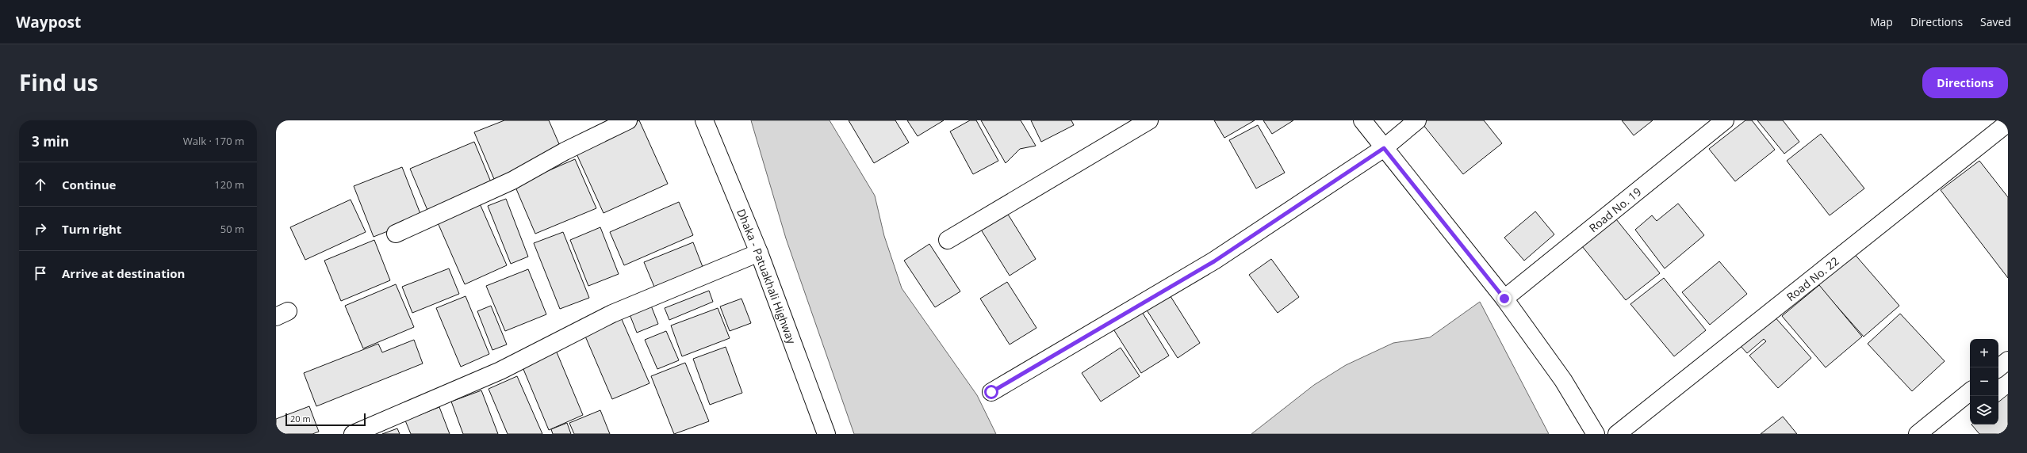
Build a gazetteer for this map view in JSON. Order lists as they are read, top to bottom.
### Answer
{
  "streets": {
    "main road": ["Road No. 19", "Dhaka - Patuakhali Highway", "Road No. 22"]
  },
  "scale_bar": "20 m",
  "page": {
    "header": "Waypost",
    "nav": ["Map", "Directions", "Saved"],
    "title": "Find us",
    "buttons": "Directions",
    "heading": ["3 min", "Walk · 170 m"],
    "list": [
      ["Continue", "120 m"],
      ["Turn right", "50 m"],
      "Arrive at destination"
    ],
    "map_buttons": ["+", "−"],
    "scale": "20 m"
  }
}
